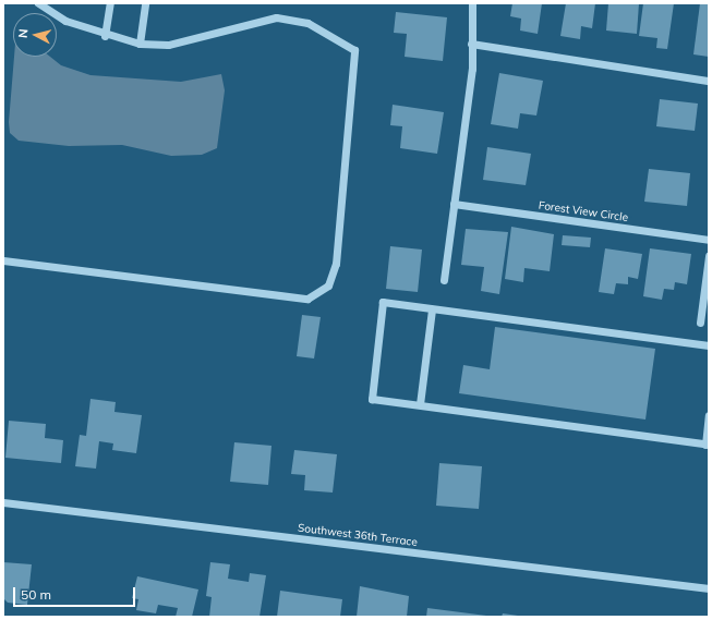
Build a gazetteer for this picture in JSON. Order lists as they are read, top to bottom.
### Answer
{
  "streets": {
    "street": ["Forest View Circle", "Southwest 36th Terrace"]
  },
  "scale_bar": "50 m",
  "north": "left"
}
